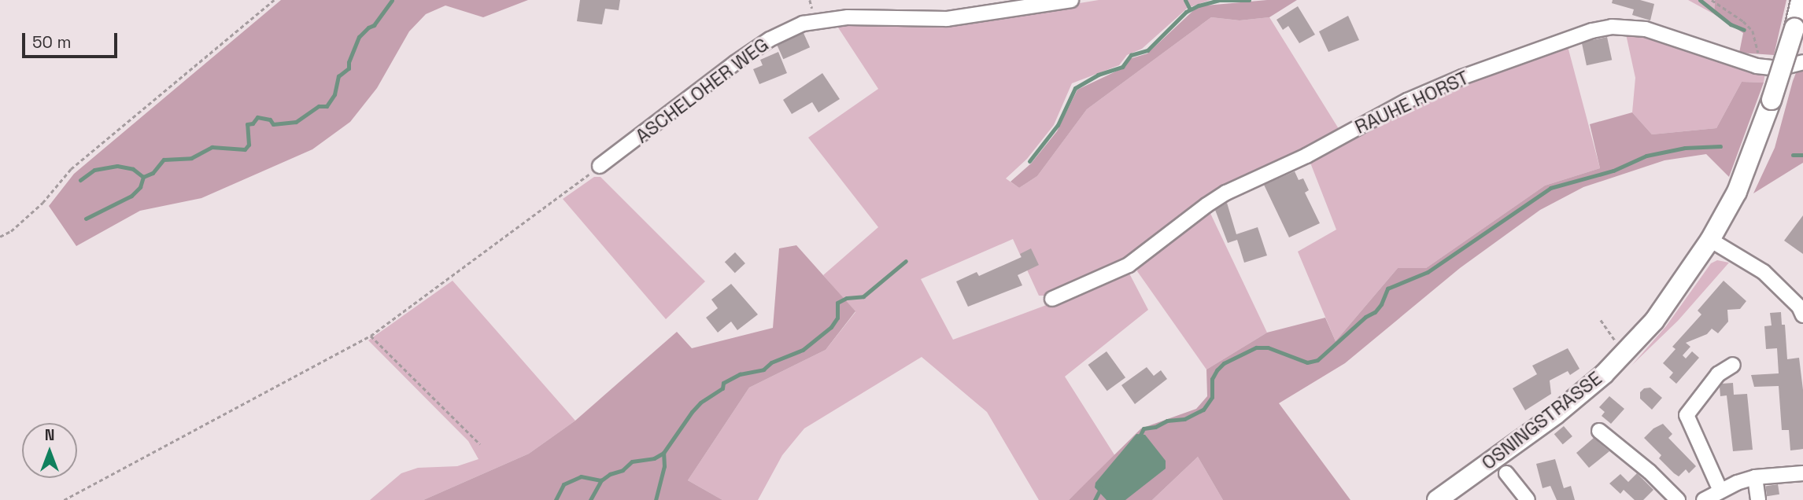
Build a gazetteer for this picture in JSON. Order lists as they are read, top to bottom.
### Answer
{
  "streets": {
    "street": ["ASCHELOHER WEG", "RAUHE HORST", "OSNINGSTRASSE"]
  },
  "scale_bar": "50 m",
  "north": "top"
}
